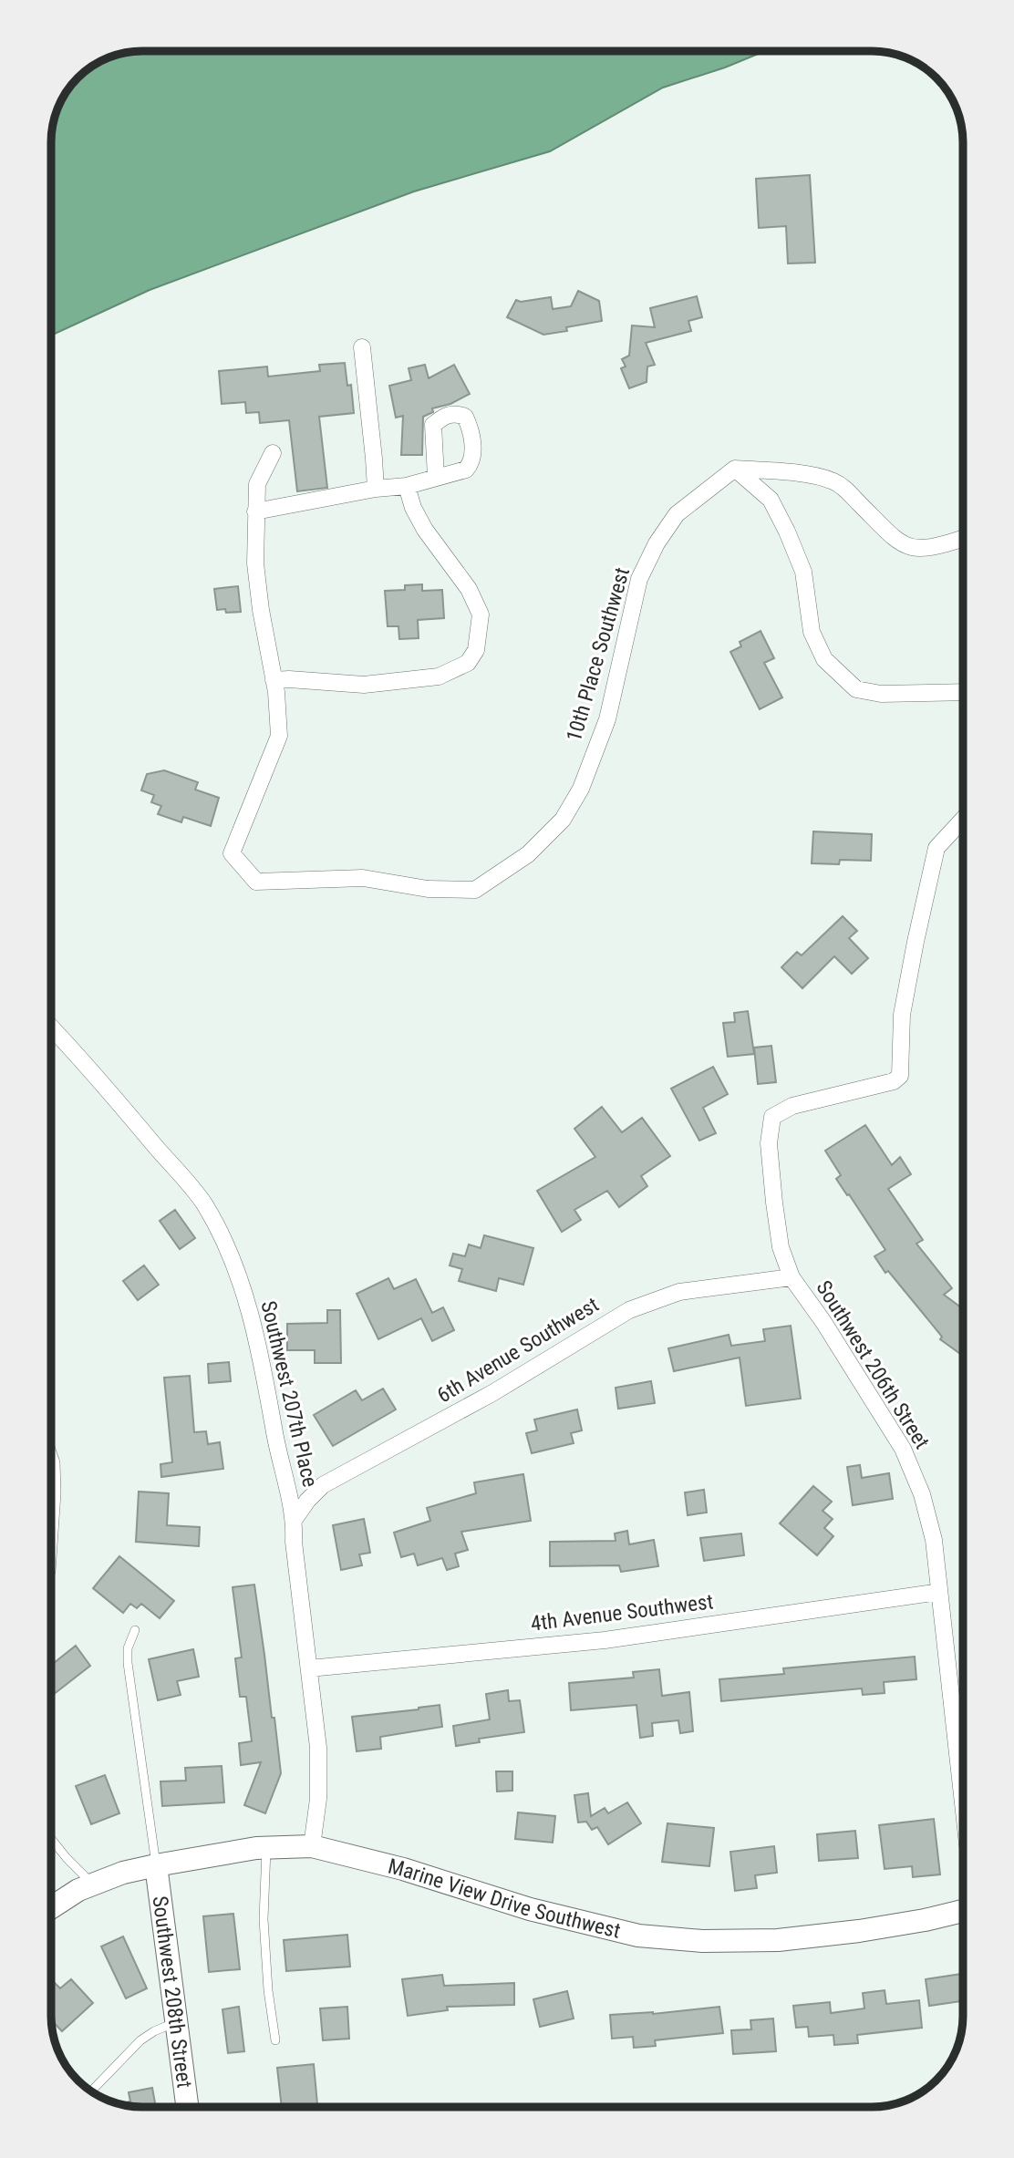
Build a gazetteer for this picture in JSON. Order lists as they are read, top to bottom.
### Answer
{
  "streets": {
    "street": [
      "10th Place Southwest",
      "6th Avenue Southwest",
      "Southwest 206th Street",
      "Southwest 207th Place",
      "4th Avenue Southwest",
      "Marine View Drive Southwest",
      "Southwest 208th Street"
    ]
  },
  "crossings": [
    ["6th Avenue Southwest", "Southwest 206th Street"],
    ["6th Avenue Southwest", "Southwest 207th Place"],
    ["Southwest 206th Street", "4th Avenue Southwest"],
    ["Southwest 207th Place", "4th Avenue Southwest"],
    ["Southwest 207th Place", "Marine View Drive Southwest"],
    ["Marine View Drive Southwest", "Southwest 208th Street"]
  ]
}
